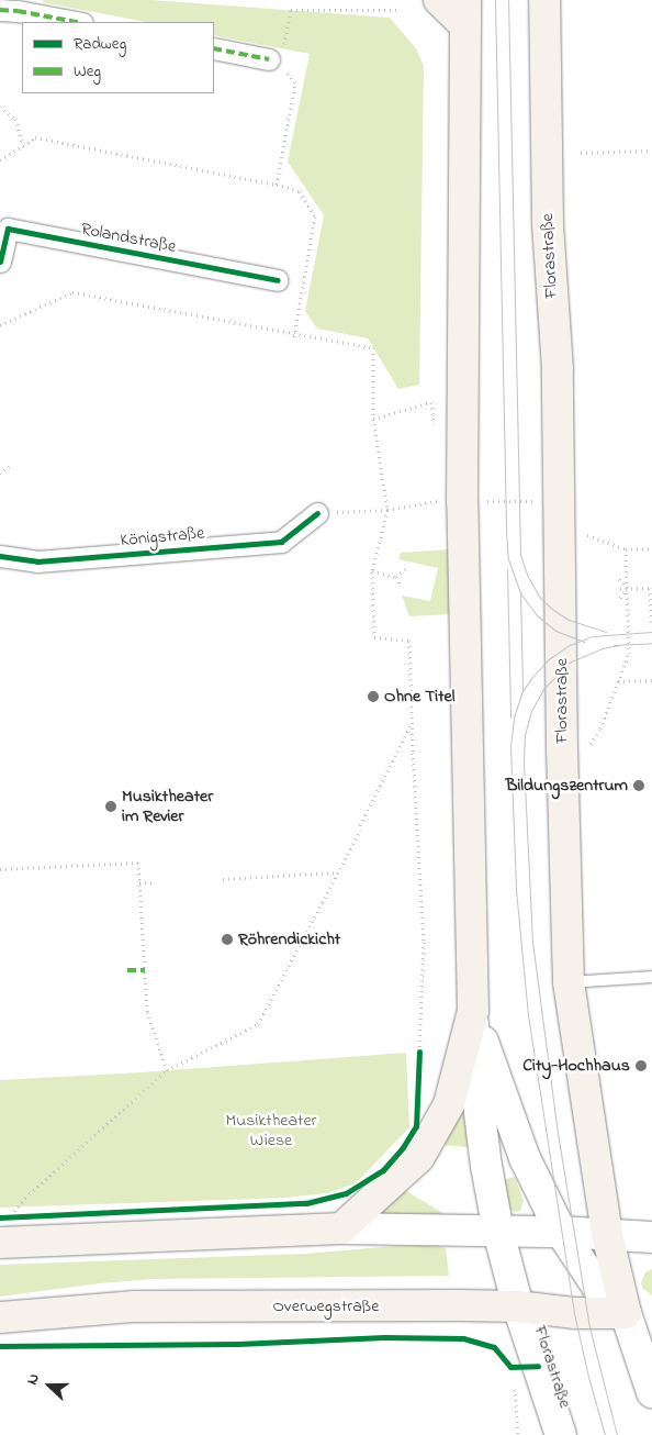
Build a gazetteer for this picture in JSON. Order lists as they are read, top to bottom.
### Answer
{
  "streets": {
    "main road": ["Florastraße", "Overwegstraße"],
    "street": ["Rolandstraße", "Königstraße"]
  },
  "crossings": [
    ["Florastraße", "Overwegstraße"]
  ],
  "parks": ["Musiktheater Wiese"],
  "places": [
    "Ohne Titel",
    "Bildungszentrum",
    "Musiktheater im Revier",
    "Röhrendickicht",
    "City-Hochhaus"
  ],
  "legend": ["Radweg", "Weg"],
  "north": "left"
}
